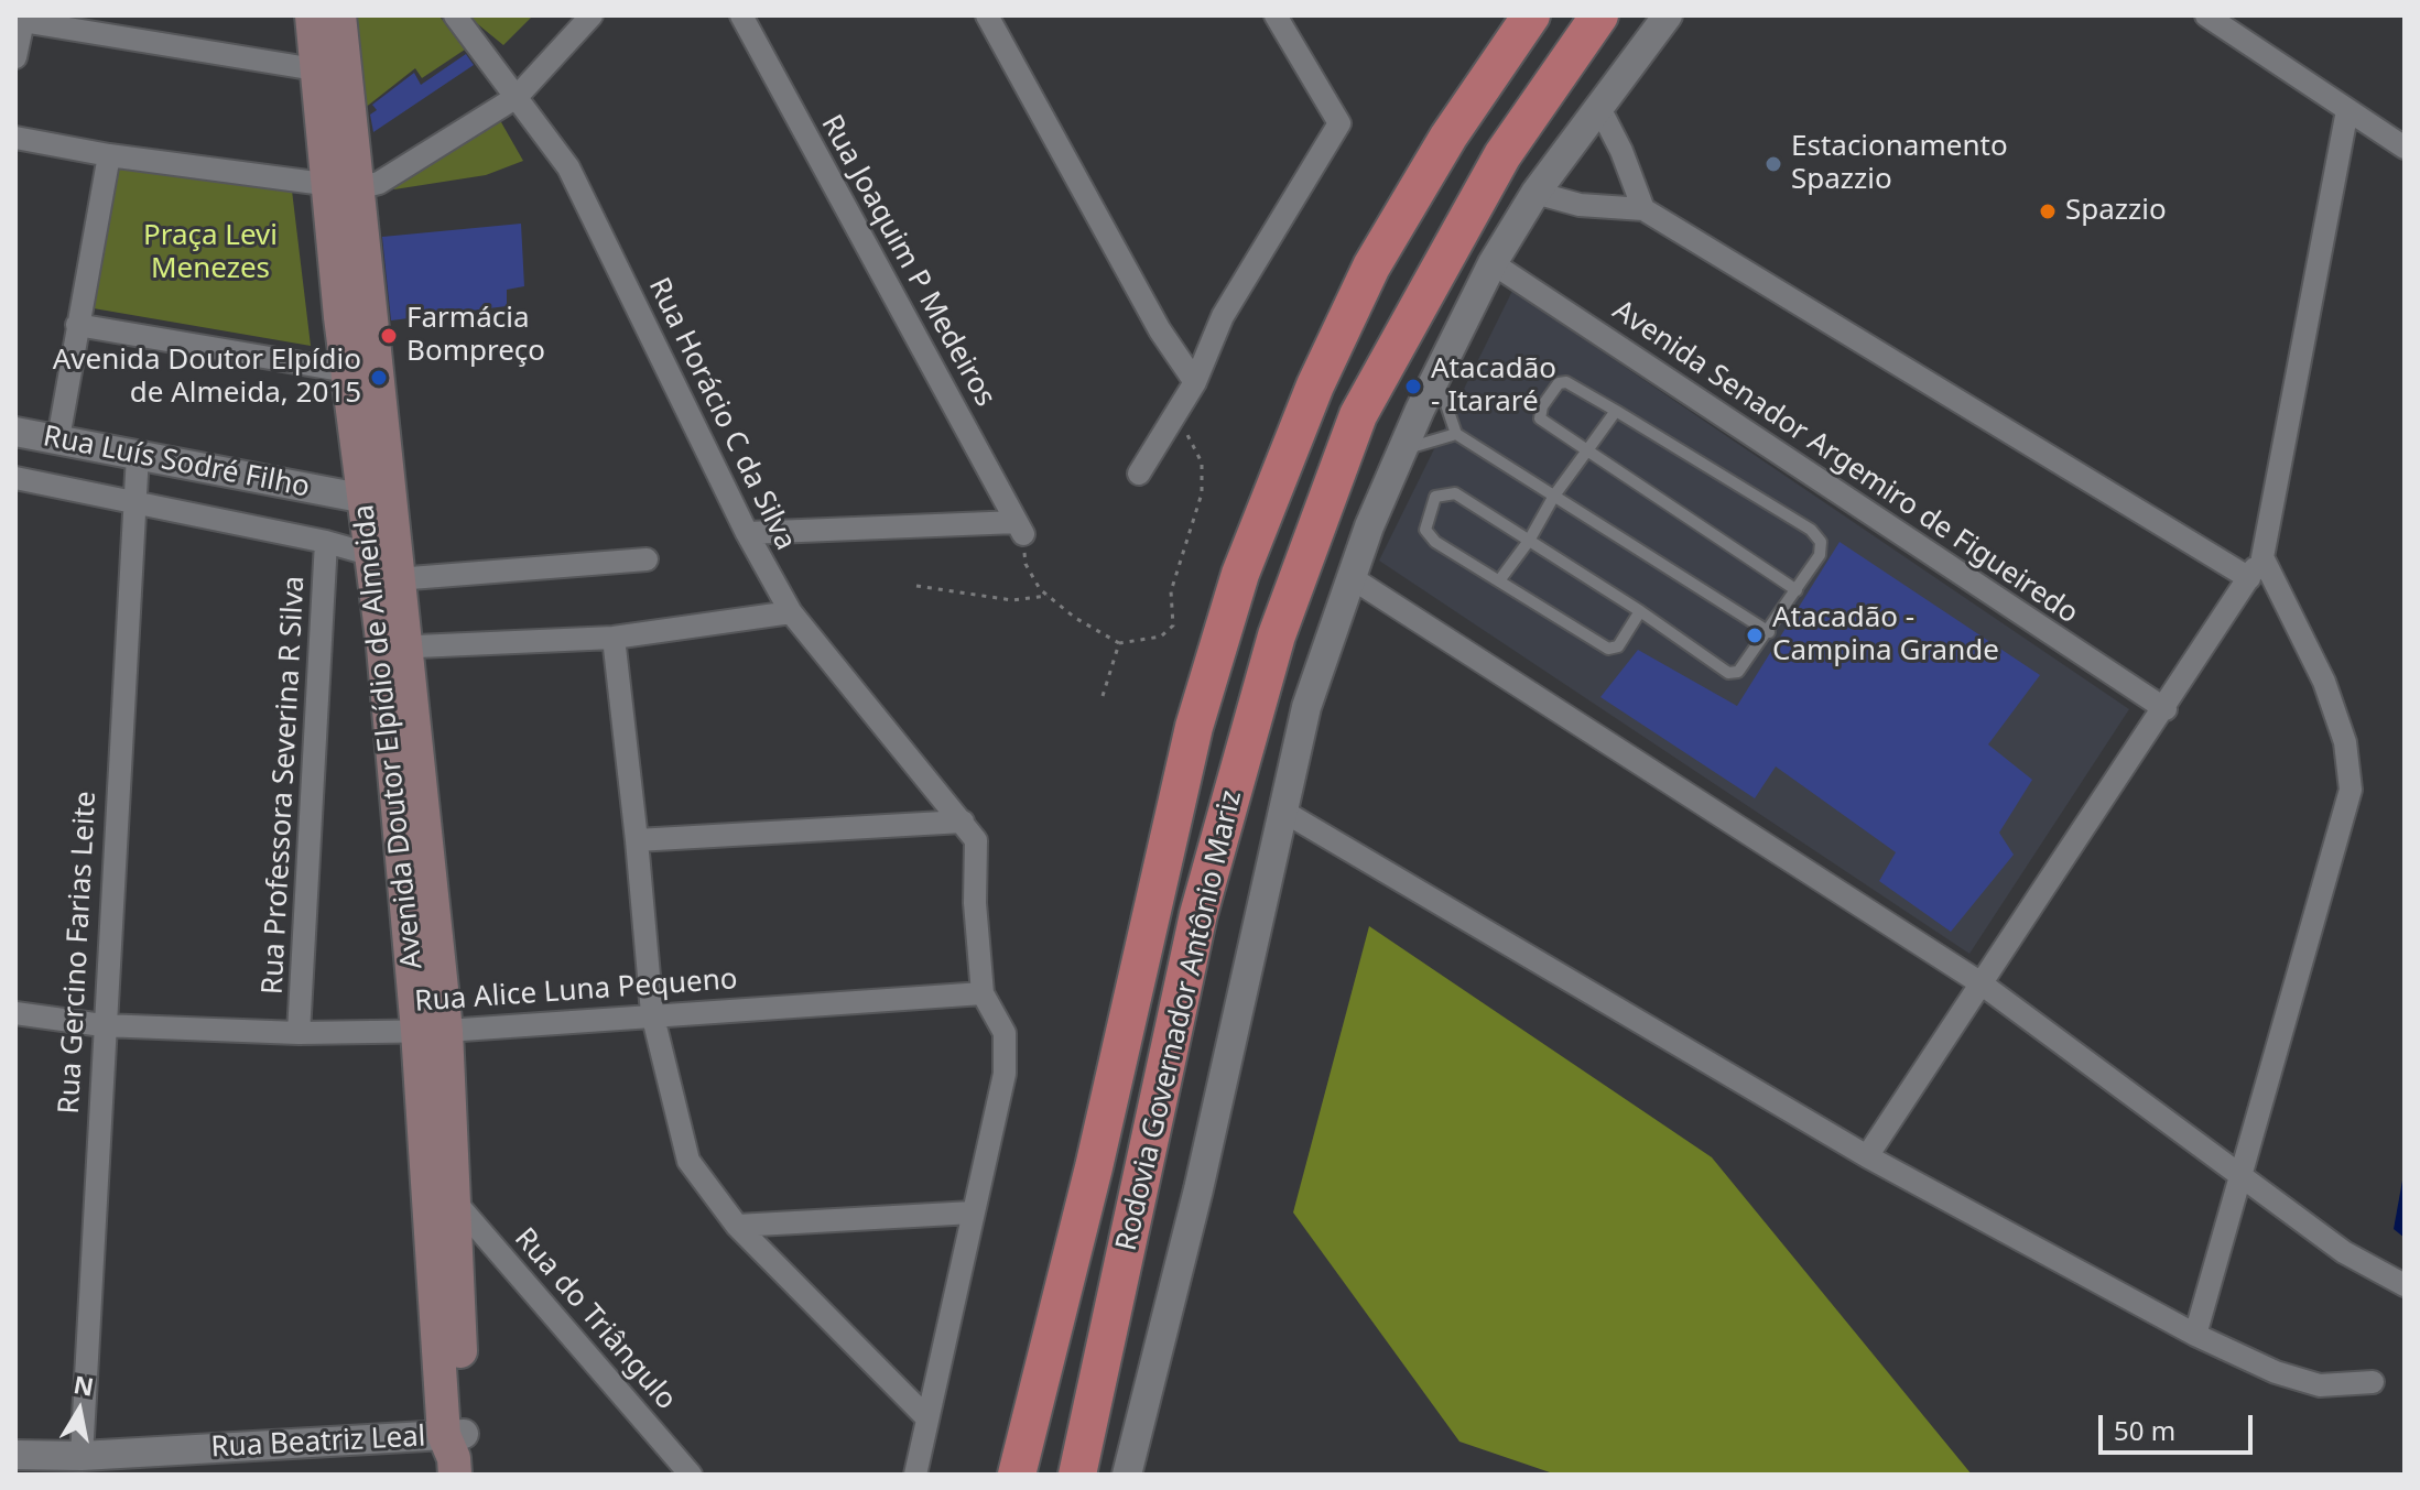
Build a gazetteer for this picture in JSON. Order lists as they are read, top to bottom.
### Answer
{
  "streets": {
    "highway": ["Rodovia Governador Antônio Mariz"],
    "main road": ["Avenida Doutor Elpídio de Almeida"],
    "street": [
      "Rua Joaquim P Medeiros",
      "Rua Horácio C da Silva",
      "Rua Luís Sodré Filho",
      "Avenida Senador Argemiro de Figueiredo",
      "Rua Professora Severina R Silva",
      "Rua Gercino Farias Leite",
      "Rua Alice Luna Pequeno",
      "Rua do Triângulo",
      "Rua Beatriz Leal"
    ]
  },
  "crossings": [
    ["Rua Luís Sodré Filho", "Avenida Doutor Elpídio de Almeida"],
    ["Rua Luís Sodré Filho", "Rua Gercino Farias Leite"],
    ["Avenida Doutor Elpídio de Almeida", "Rua Alice Luna Pequeno"],
    ["Avenida Doutor Elpídio de Almeida", "Rua do Triângulo"],
    ["Avenida Doutor Elpídio de Almeida", "Rua Beatriz Leal"],
    ["Rua Professora Severina R Silva", "Rua Alice Luna Pequeno"],
    ["Rua Gercino Farias Leite", "Rua Alice Luna Pequeno"],
    ["Rua Gercino Farias Leite", "Rua Beatriz Leal"]
  ],
  "parks": ["Praça Levi Menezes"],
  "places": [
    "Estacionamento Spazzio",
    "Spazzio",
    "Farmácia Bompreço",
    "Avenida Doutor Elpídio de Almeida, 2015",
    "Atacadão - Itararé",
    "Atacadão - Campina Grande"
  ],
  "scale_bar": "50 m",
  "north": "top"
}
